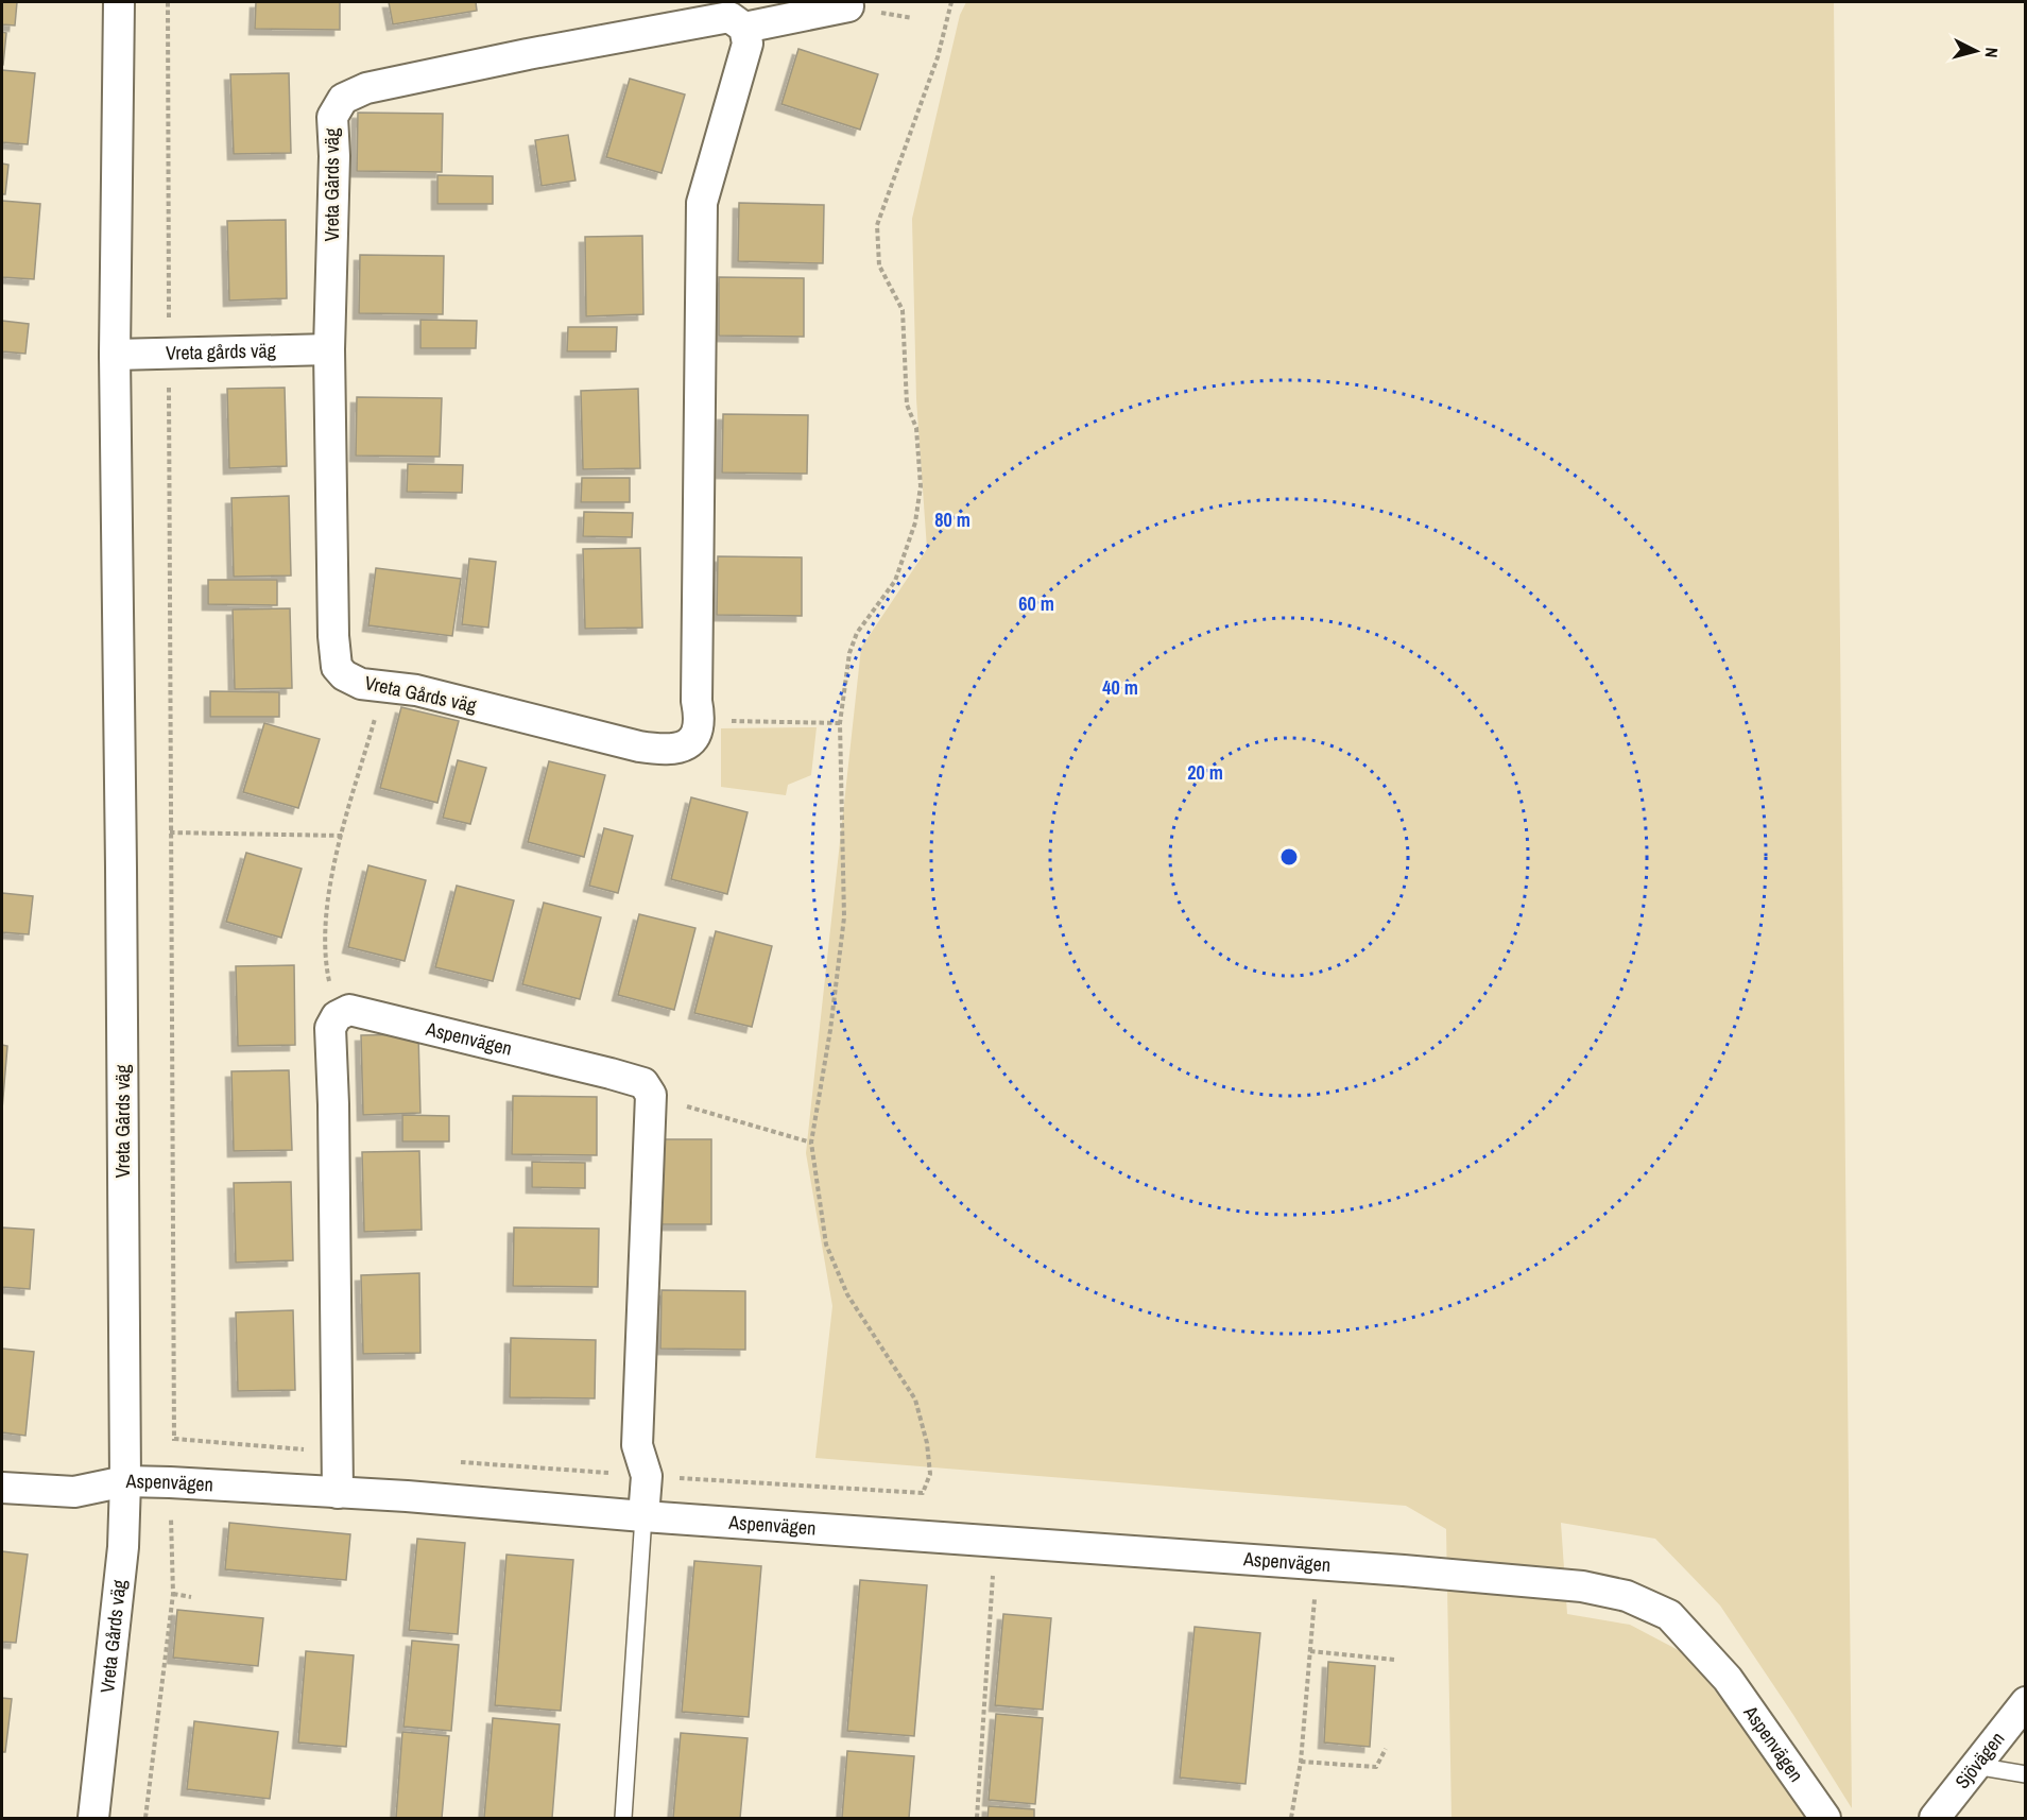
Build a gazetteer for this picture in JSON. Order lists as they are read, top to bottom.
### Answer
{
  "streets": {
    "street": [
      "Vreta Gårds väg",
      "Vreta gårds väg",
      "Aspenvägen",
      "Sjövägen"
    ]
  },
  "crossings": [
    ["Vreta Gårds väg", "Vreta gårds väg"],
    ["Vreta Gårds väg", "Aspenvägen"]
  ],
  "north": "right",
  "rings": [
    "80 m",
    "60 m",
    "40 m",
    "20 m"
  ]
}
